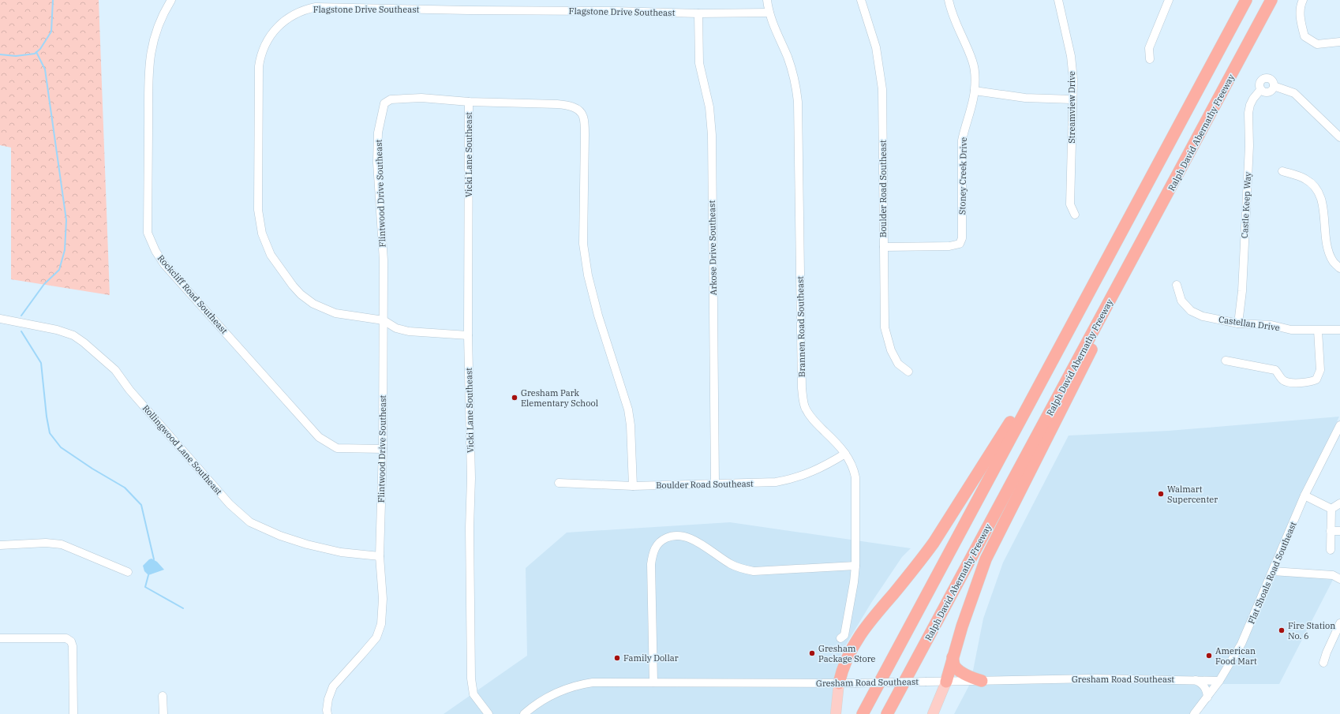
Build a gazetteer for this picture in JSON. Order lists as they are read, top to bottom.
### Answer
{
  "streets": {
    "highway": ["Ralph David Abernathy Freeway"],
    "street": [
      "Flagstone Drive Southeast",
      "Streamview Drive",
      "Vicki Lane Southeast",
      "Stoney Creek Drive",
      "Boulder Road Southeast",
      "Flintwood Drive Southeast",
      "Castle Keep Way",
      "Arkose Drive Southeast",
      "Rockcliff Road Southeast",
      "Castellan Drive",
      "Brannen Road Southeast",
      "Rollingwood Lane Southeast",
      "Flat Shoals Road Southeast",
      "Gresham Road Southeast"
    ]
  },
  "crossings": [
    ["Flagstone Drive Southeast", "Vicki Lane Southeast"],
    ["Flagstone Drive Southeast", "Flintwood Drive Southeast"],
    ["Flagstone Drive Southeast", "Arkose Drive Southeast"],
    ["Flagstone Drive Southeast", "Brannen Road Southeast"],
    ["Vicki Lane Southeast", "Flintwood Drive Southeast"],
    ["Stoney Creek Drive", "Boulder Road Southeast"],
    ["Boulder Road Southeast", "Flintwood Drive Southeast"],
    ["Boulder Road Southeast", "Arkose Drive Southeast"],
    ["Boulder Road Southeast", "Brannen Road Southeast"],
    ["Flintwood Drive Southeast", "Rockcliff Road Southeast"],
    ["Flintwood Drive Southeast", "Rollingwood Lane Southeast"],
    ["Castle Keep Way", "Castellan Drive"],
    ["Flat Shoals Road Southeast", "Gresham Road Southeast"]
  ],
  "places": [
    "Gresham Park Elementary School",
    "Walmart Supercenter",
    "Fire Station No. 6",
    "Gresham Package Store",
    "American Food Mart",
    "Family Dollar"
  ]
}
